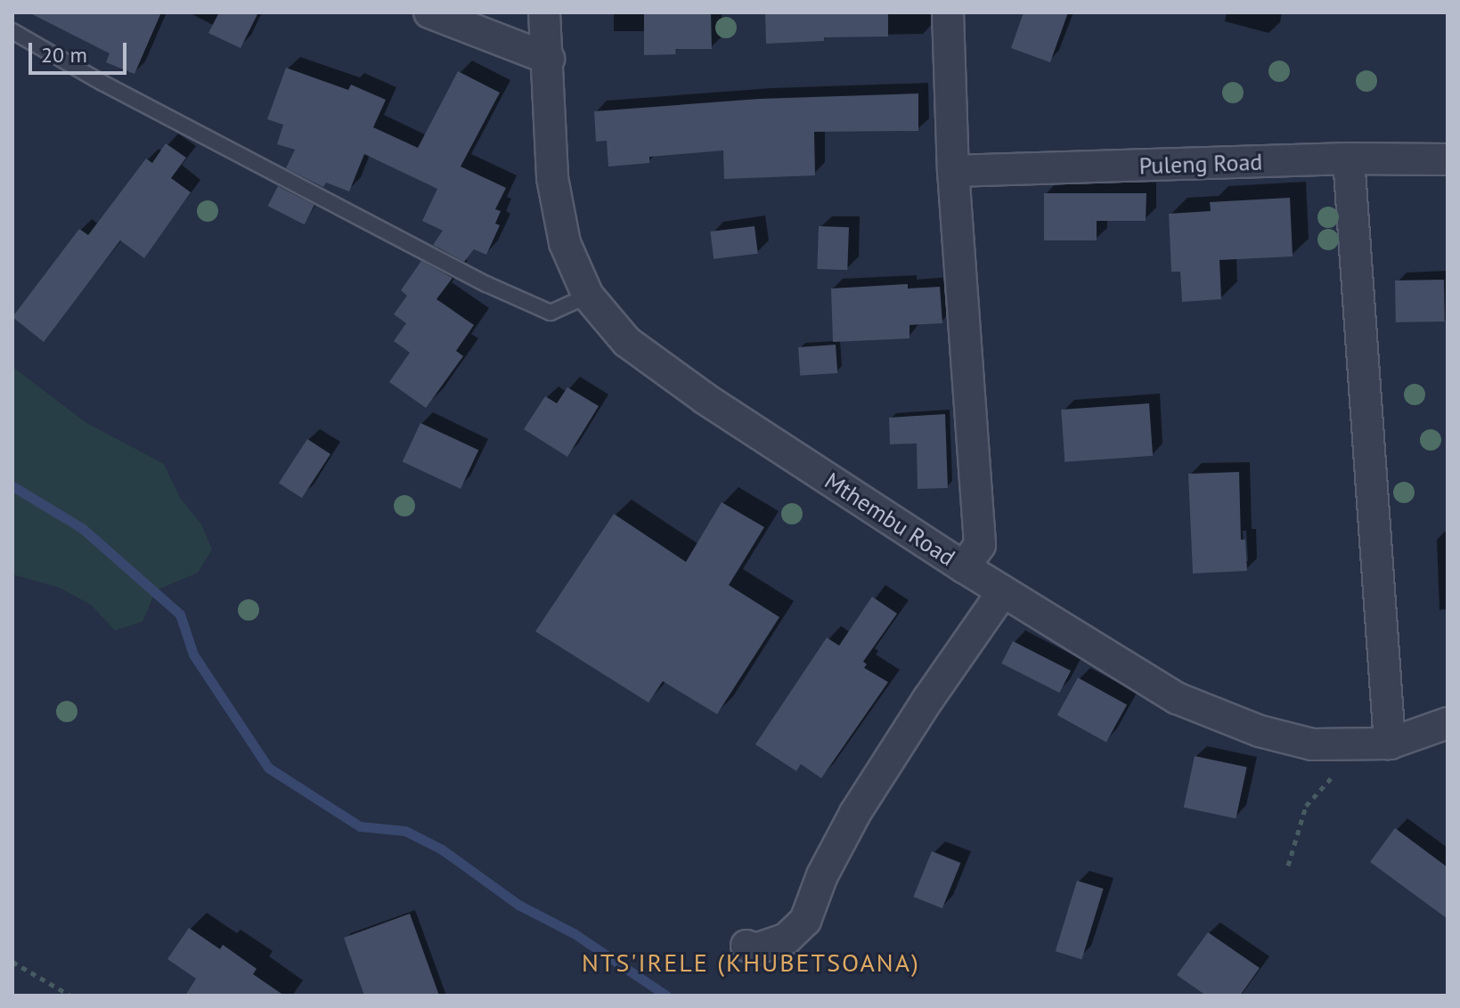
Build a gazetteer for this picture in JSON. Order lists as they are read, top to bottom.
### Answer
{
  "streets": {
    "street": ["Puleng Road", "Mthembu Road"]
  },
  "districts": ["NTS'IRELE (KHUBETSOANA)"],
  "scale_bar": "20 m"
}
